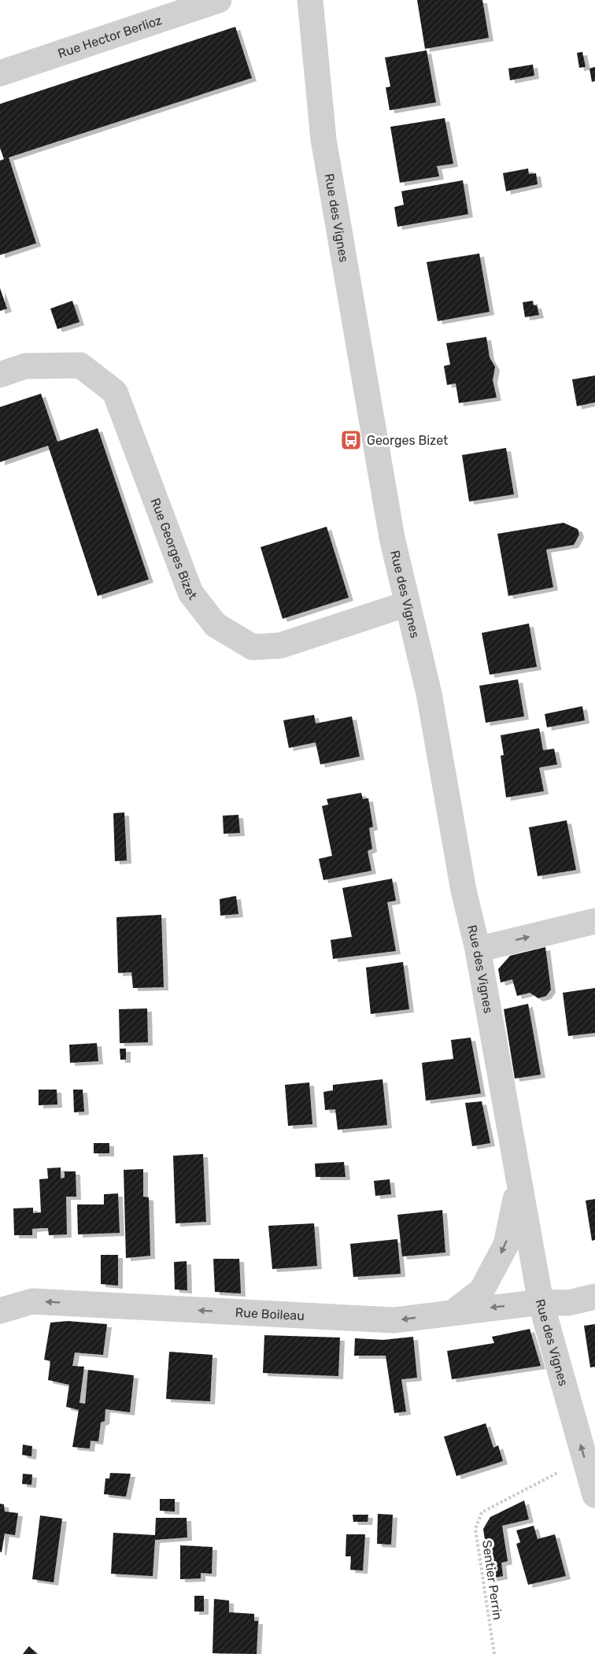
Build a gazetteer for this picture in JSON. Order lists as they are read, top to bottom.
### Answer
{
  "streets": {
    "street": [
      "Rue Hector Berlioz",
      "Rue des Vignes",
      "Rue Georges Bizet",
      "Rue Boileau"
    ],
    "path": ["Sentier Perrin"]
  },
  "crossings": [
    ["Rue des Vignes", "Rue Georges Bizet"],
    ["Rue des Vignes", "Rue Boileau"],
    ["Rue des Vignes", "Sentier Perrin"]
  ],
  "one_way": ["Rue Boileau"],
  "places": {
    "bus stop": ["Georges Bizet"]
  }
}
